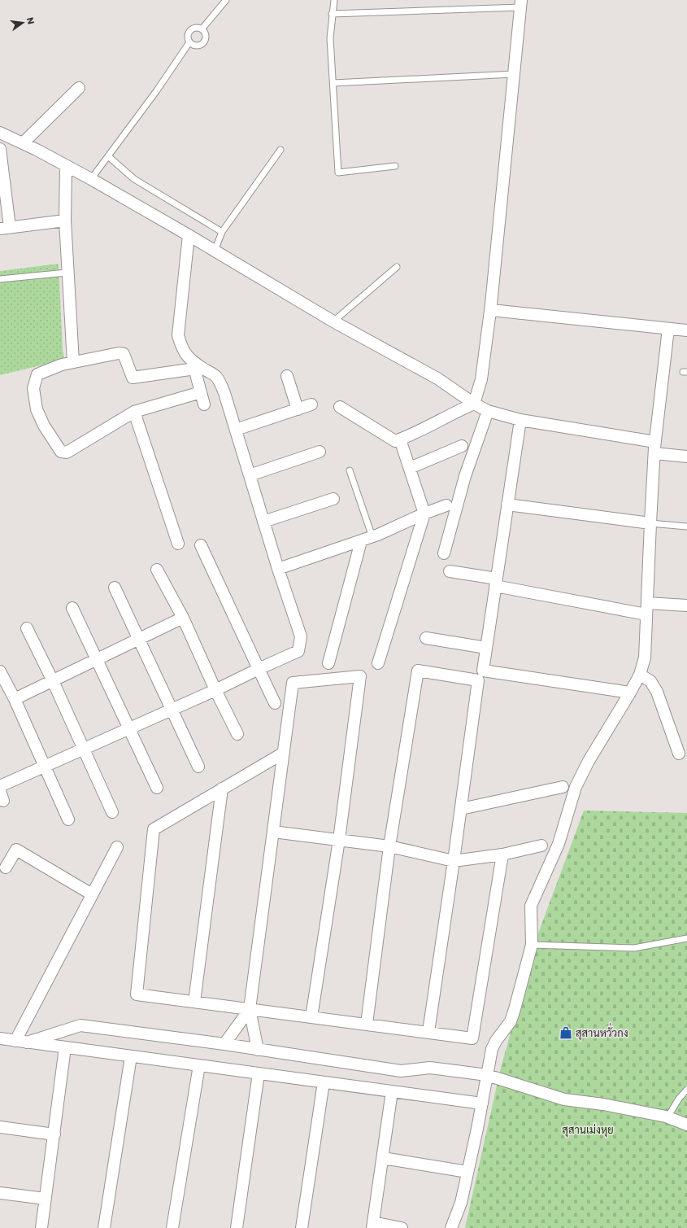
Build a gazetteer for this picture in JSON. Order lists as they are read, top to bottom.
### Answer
{
  "parks": ["สุสานเม่งหุย"],
  "places": {
    "shop": ["สุสานหวั่วกง"]
  },
  "north": "right"
}
